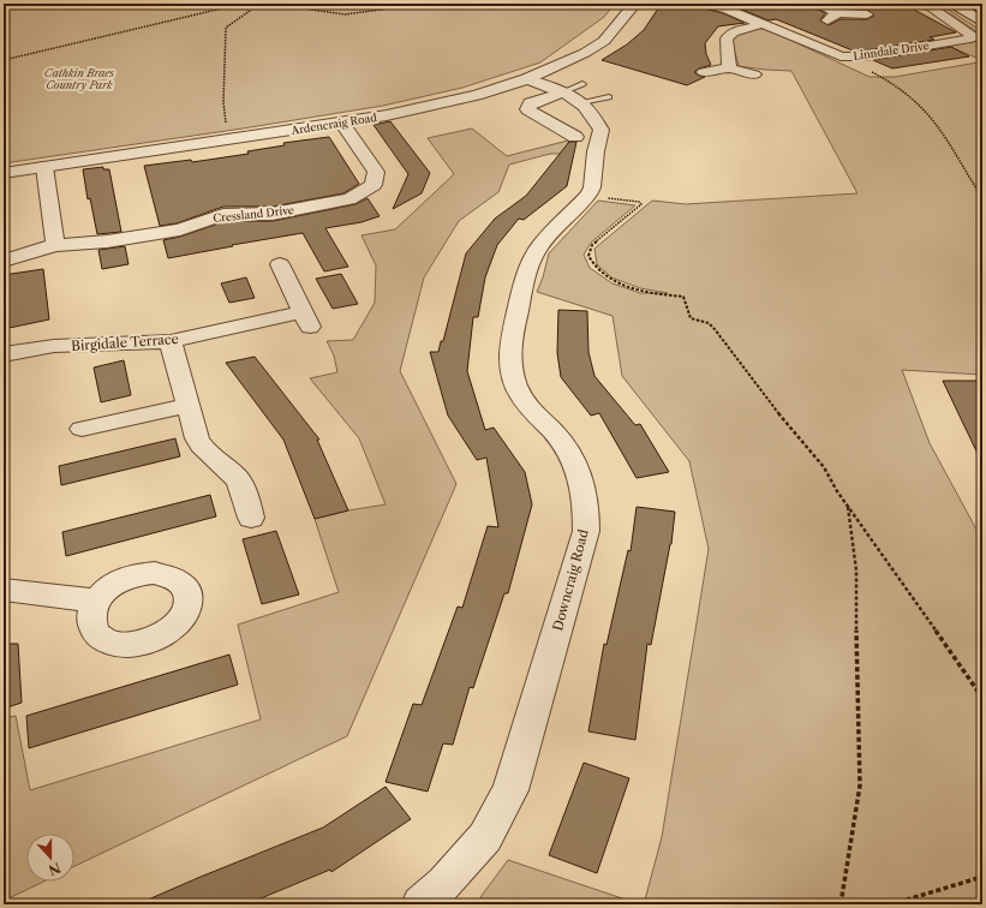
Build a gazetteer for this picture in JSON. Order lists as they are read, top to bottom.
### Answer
{
  "streets": {
    "street": [
      "Linndale Drive",
      "Ardencraig Road",
      "Cressland Drive",
      "Birgidale Terrace",
      "Downcraig Road"
    ]
  },
  "crossings": [
    ["Ardencraig Road", "Cressland Drive"]
  ],
  "parks": ["Cathkin Braes Country Park"],
  "north": "bottom"
}
